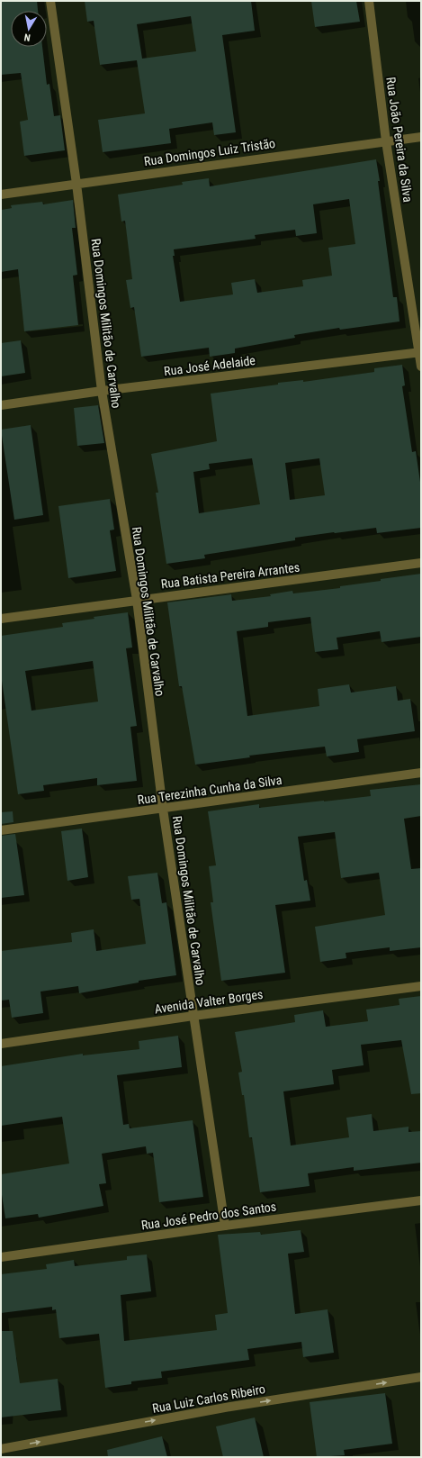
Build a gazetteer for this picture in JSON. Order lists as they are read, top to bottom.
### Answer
{
  "streets": {
    "street": [
      "Rua João Pereira da Silva",
      "Rua Domingos Luiz Tristão",
      "Rua Domingos Militão de Carvalho",
      "Rua José Adelaide",
      "Rua Batista Pereira Arrantes",
      "Rua Terezinha Cunha da Silva",
      "Avenida Valter Borges",
      "Rua José Pedro dos Santos",
      "Rua Luiz Carlos Ribeiro"
    ]
  },
  "crossings": [
    ["Rua João Pereira da Silva", "Rua Domingos Luiz Tristão"],
    ["Rua João Pereira da Silva", "Rua José Adelaide"],
    ["Rua Domingos Luiz Tristão", "Rua Domingos Militão de Carvalho"],
    ["Rua Domingos Militão de Carvalho", "Rua José Adelaide"],
    ["Rua Domingos Militão de Carvalho", "Rua Batista Pereira Arrantes"],
    ["Rua Domingos Militão de Carvalho", "Rua Terezinha Cunha da Silva"],
    ["Rua Domingos Militão de Carvalho", "Avenida Valter Borges"],
    ["Rua Domingos Militão de Carvalho", "Rua José Pedro dos Santos"]
  ],
  "one_way": ["Rua Luiz Carlos Ribeiro"],
  "north": "bottom"
}
